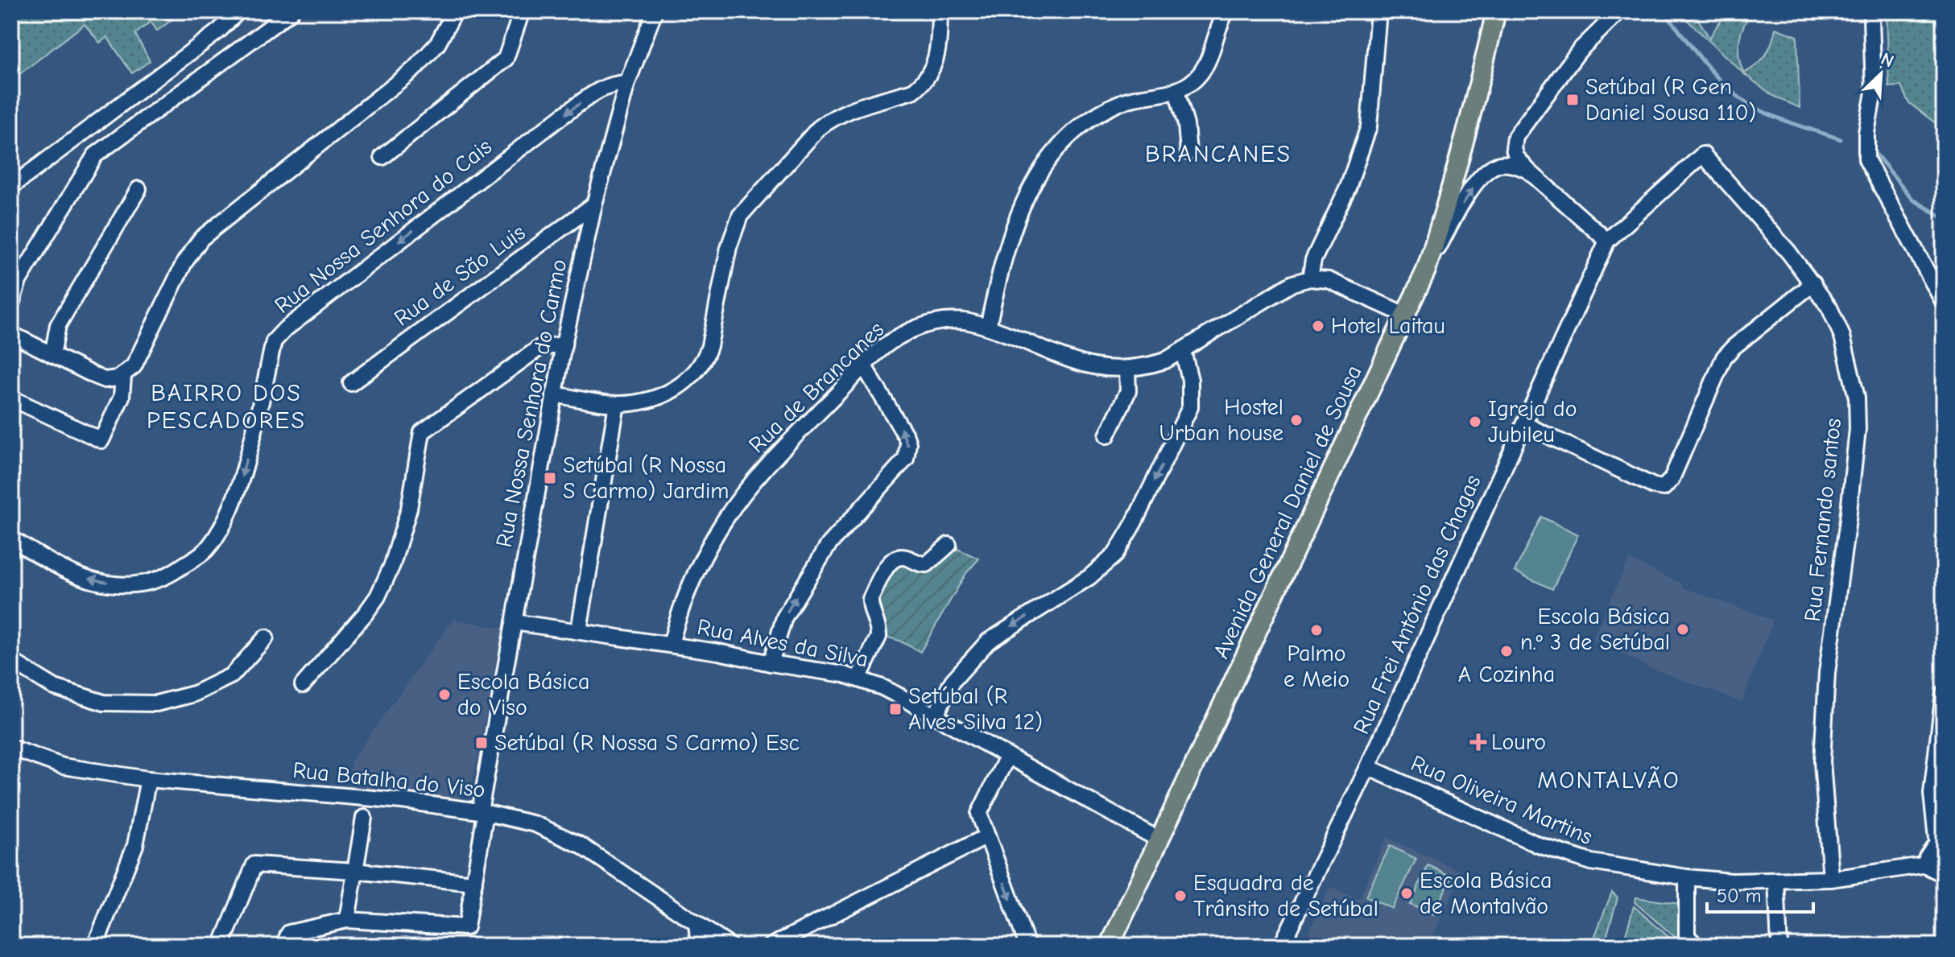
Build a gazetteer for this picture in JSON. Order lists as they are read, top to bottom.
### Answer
{
  "streets": {
    "main road": ["Avenida General Daniel de Sousa"],
    "street": [
      "Rua Nossa Senhora do Cais",
      "Rua de São Luis",
      "Rua de Brancanes",
      "Rua Nossa Senhora do Carmo",
      "Rua Fernando santos",
      "Rua Frei António das Chagas",
      "Rua Alves da Silva",
      "Rua Batalha do Viso",
      "Rua Oliveira Martins"
    ]
  },
  "crossings": [
    ["Rua Nossa Senhora do Cais", "Rua Nossa Senhora do Carmo"],
    ["Rua de São Luis", "Rua Nossa Senhora do Carmo"],
    ["Rua de Brancanes", "Rua Alves da Silva"],
    ["Rua Nossa Senhora do Carmo", "Rua Alves da Silva"],
    ["Rua Nossa Senhora do Carmo", "Rua Batalha do Viso"],
    ["Avenida General Daniel de Sousa", "Rua Alves da Silva"],
    ["Rua Fernando santos", "Rua Frei António das Chagas"],
    ["Rua Fernando santos", "Rua Oliveira Martins"],
    ["Rua Frei António das Chagas", "Rua Oliveira Martins"]
  ],
  "districts": ["BRANCANES", "BAIRRO DOS PESCADORES", "MONTALVÃO"],
  "places": {
    "transit": [
      "Setúbal (R Gen Daniel Sousa 110)",
      "Setúbal (R Nossa S Carmo) Jardim",
      "Setúbal (R Alves Silva 12)",
      "Setúbal (R Nossa S Carmo) Esc"
    ],
    "other": [
      "Hotel Laitau",
      "Hostel Urban house",
      "Igreja do Jubileu",
      "Escola Básica n.º 3 de Setúbal",
      "Palmo e Meio",
      "A Cozinha",
      "Escola Básica do Viso",
      "Escola Básica de Montalvão",
      "Esquadra de Trânsito de Setúbal"
    ],
    "health": ["Louro"]
  },
  "scale_bar": "50 m",
  "north": "top right"
}
